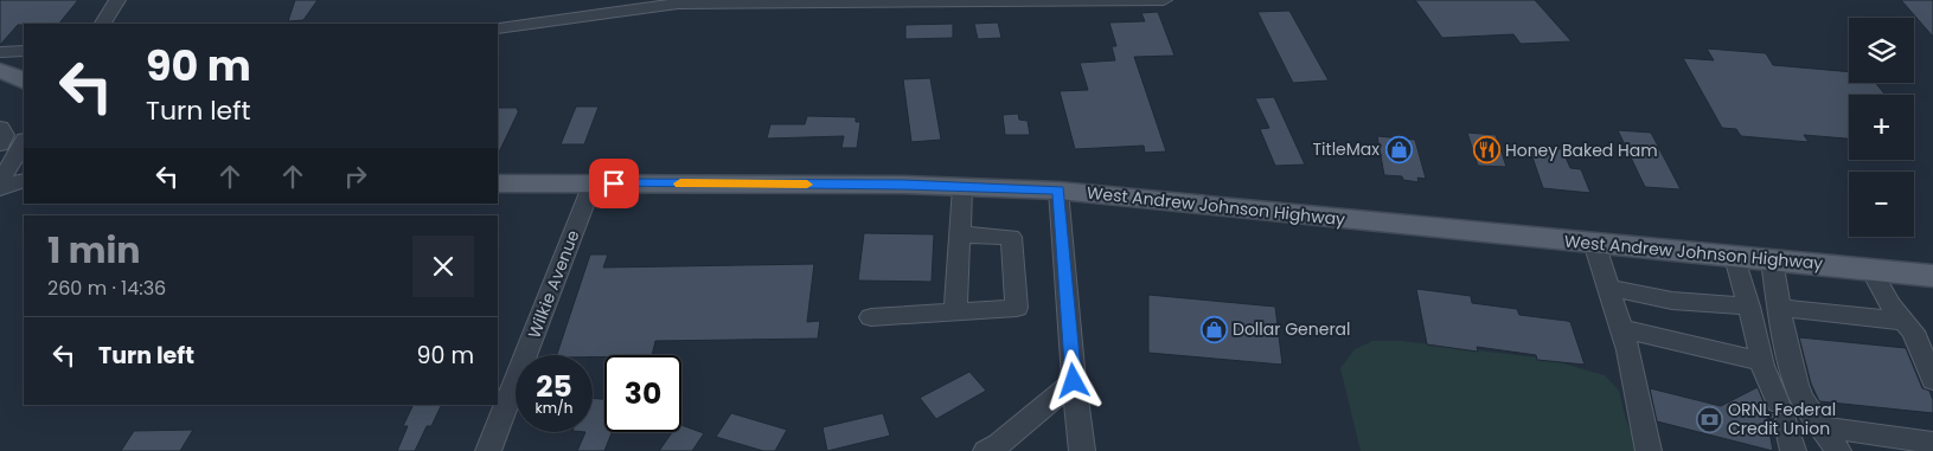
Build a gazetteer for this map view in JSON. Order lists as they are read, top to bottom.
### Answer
{
  "streets": {
    "main road": ["West Andrew Johnson Highway"],
    "street": ["Wilkie Avenue"]
  },
  "crossings": [
    ["West Andrew Johnson Highway", "Wilkie Avenue"]
  ],
  "places": {
    "shop": ["TitleMax", "Dollar General"],
    "restaurant": ["Honey Baked Ham"],
    "bank": ["ORNL Federal Credit Union"]
  },
  "page": {
    "map_buttons": ["+", "−"],
    "turn": ["90 m", "Turn left"],
    "heading": ["1 min", "260 m · 14:36"],
    "list": [
      {
        "name": "Turn left",
        "value": "90 m"
      }
    ],
    "speed": "25 km/h",
    "limit": "30"
  }
}
